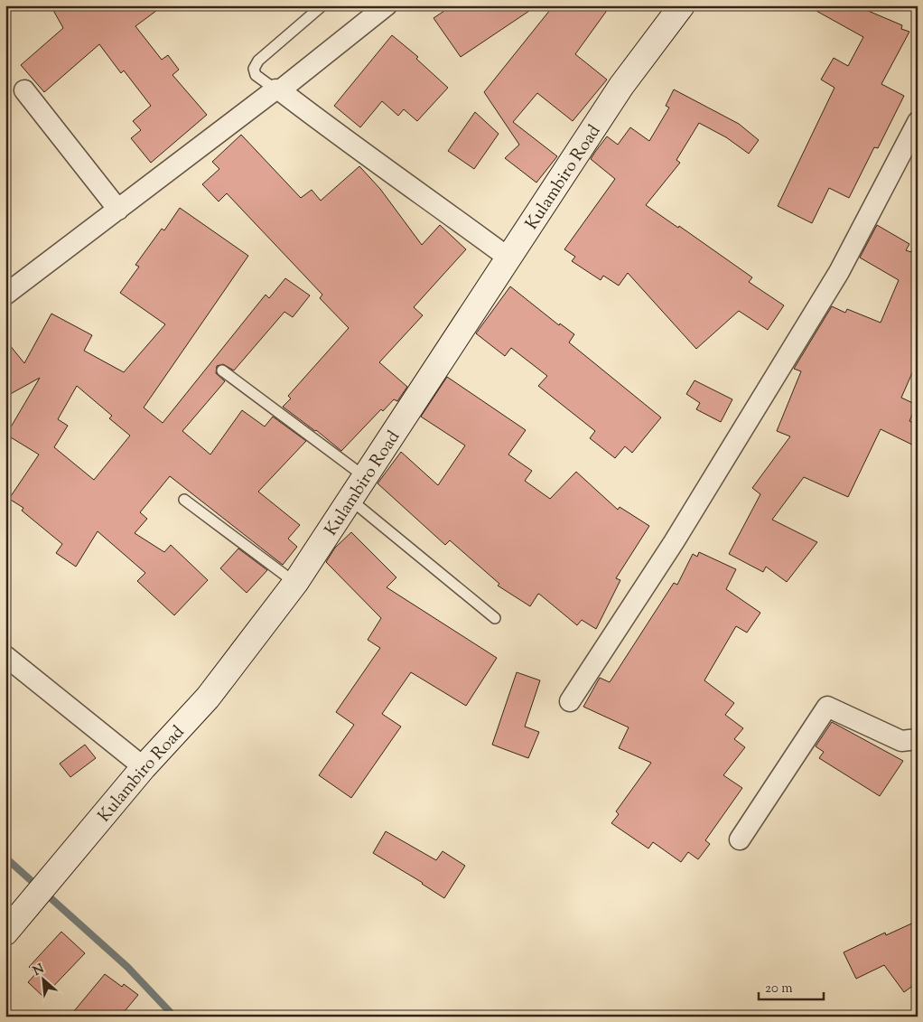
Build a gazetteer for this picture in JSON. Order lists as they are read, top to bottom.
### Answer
{
  "streets": {
    "street": ["Kulambiro Road"]
  },
  "scale_bar": "20 m",
  "north": "top left"
}
